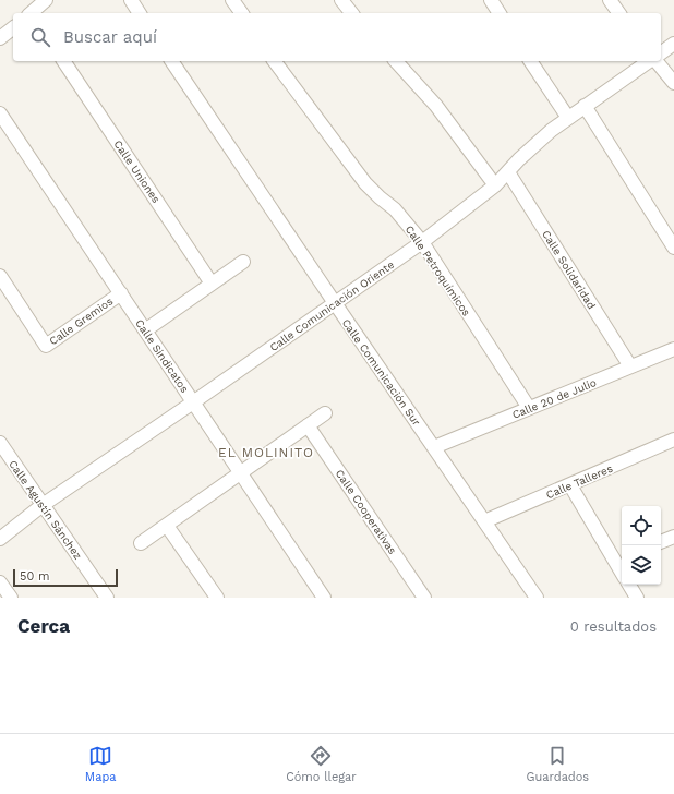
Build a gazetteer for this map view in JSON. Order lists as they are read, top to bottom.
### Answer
{
  "streets": {
    "street": [
      "Calle Uniones",
      "Calle Solidaridad",
      "Calle Petroquímicos",
      "Calle Comunicación Oriente",
      "Calle Gremios",
      "Calle Sindicatos",
      "Calle Comunicación Sur",
      "Calle 20 de Julio",
      "Calle Talleres",
      "Calle Agustín Sánchez",
      "Calle Cooperativas"
    ]
  },
  "crossings": [
    ["Calle Solidaridad", "Calle Comunicación Oriente"],
    ["Calle Solidaridad", "Calle 20 de Julio"],
    ["Calle Petroquímicos", "Calle Comunicación Oriente"],
    ["Calle Petroquímicos", "Calle 20 de Julio"],
    ["Calle Comunicación Oriente", "Calle Sindicatos"],
    ["Calle Comunicación Oriente", "Calle Comunicación Sur"],
    ["Calle Comunicación Oriente", "Calle Agustín Sánchez"],
    ["Calle Gremios", "Calle Sindicatos"],
    ["Calle Comunicación Sur", "Calle 20 de Julio"],
    ["Calle Comunicación Sur", "Calle Talleres"]
  ],
  "districts": ["EL MOLINITO"],
  "scale_bar": "50 m",
  "page": {
    "search": "Buscar aquí",
    "scale": "50 m",
    "heading": ["Cerca", "0 resultados"],
    "nav": ["Mapa", "Cómo llegar", "Guardados"]
  }
}
